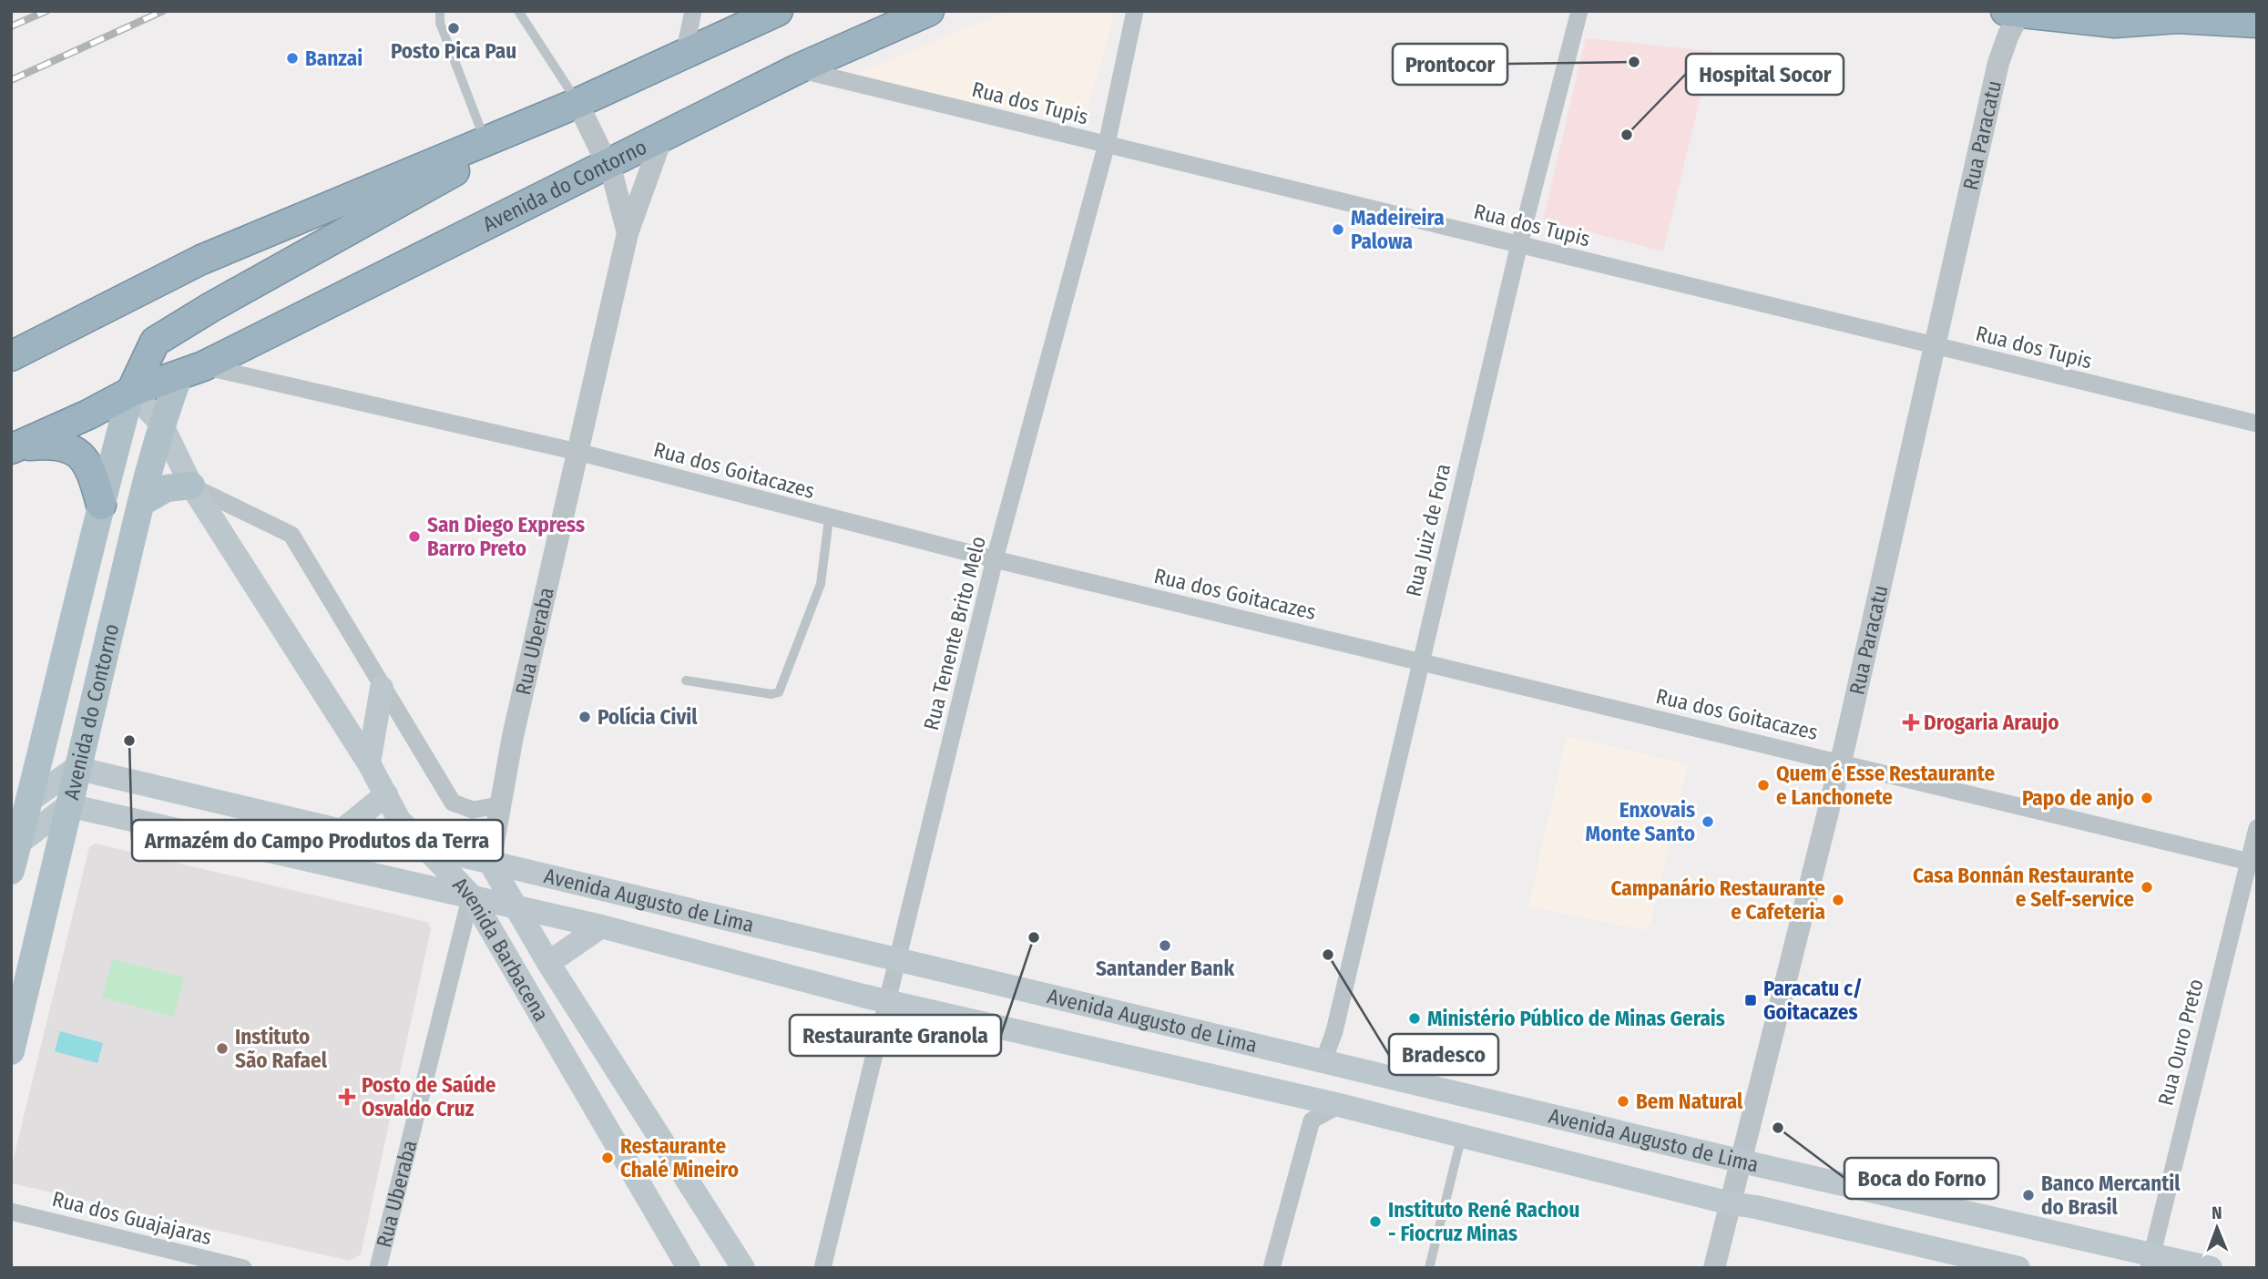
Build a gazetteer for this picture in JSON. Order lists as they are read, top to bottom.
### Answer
{
  "streets": {
    "highway": ["Avenida do Contorno"],
    "main road": ["Avenida Augusto de Lima", "Avenida Barbacena"],
    "street": [
      "Rua dos Tupis",
      "Rua Paracatu",
      "Rua dos Goitacazes",
      "Rua Juiz de Fora",
      "Rua Tenente Brito Melo",
      "Rua Uberaba",
      "Rua Ouro Preto",
      "Rua dos Guajajaras"
    ]
  },
  "crossings": [
    ["Rua dos Tupis", "Rua Paracatu"],
    ["Rua dos Tupis", "Avenida do Contorno"],
    ["Rua dos Tupis", "Rua Juiz de Fora"],
    ["Rua dos Tupis", "Rua Tenente Brito Melo"],
    ["Rua Paracatu", "Rua dos Goitacazes"],
    ["Rua Paracatu", "Avenida Augusto de Lima"],
    ["Avenida do Contorno", "Rua dos Goitacazes"],
    ["Avenida do Contorno", "Rua Uberaba"],
    ["Avenida do Contorno", "Avenida Augusto de Lima"],
    ["Avenida do Contorno", "Avenida Barbacena"],
    ["Rua dos Goitacazes", "Rua Juiz de Fora"],
    ["Rua dos Goitacazes", "Rua Tenente Brito Melo"],
    ["Rua dos Goitacazes", "Rua Uberaba"],
    ["Rua dos Goitacazes", "Rua Ouro Preto"],
    ["Rua Juiz de Fora", "Avenida Augusto de Lima"],
    ["Rua Tenente Brito Melo", "Avenida Augusto de Lima"],
    ["Rua Uberaba", "Avenida Augusto de Lima"],
    ["Rua Uberaba", "Avenida Barbacena"],
    ["Avenida Augusto de Lima", "Avenida Barbacena"],
    ["Avenida Augusto de Lima", "Rua Ouro Preto"]
  ],
  "places": {
    "other": [
      "Posto Pica Pau",
      "Banzai",
      "Prontocor",
      "Hospital Socor",
      "Madeireira Palowa",
      "San Diego Express Barro Preto",
      "Polícia Civil",
      "Armazém do Campo Produtos da Terra",
      "Quem é Esse Restaurante e Lanchonete",
      "Papo de anjo",
      "Enxovais Monte Santo",
      "Casa Bonnán Restaurante e Self-service",
      "Campanário Restaurante e Cafeteria",
      "Restaurante Granola",
      "Santander Bank",
      "Bradesco",
      "Ministério Público de Minas Gerais",
      "Instituto São Rafael",
      "Bem Natural",
      "Boca do Forno",
      "Restaurante Chalé Mineiro",
      "Banco Mercantil do Brasil",
      "Instituto René Rachou - Fiocruz Minas"
    ],
    "health": ["Drogaria Araujo", "Posto de Saúde Osvaldo Cruz"],
    "transit": ["Paracatu c/ Goitacazes"]
  },
  "north": "top"
}
